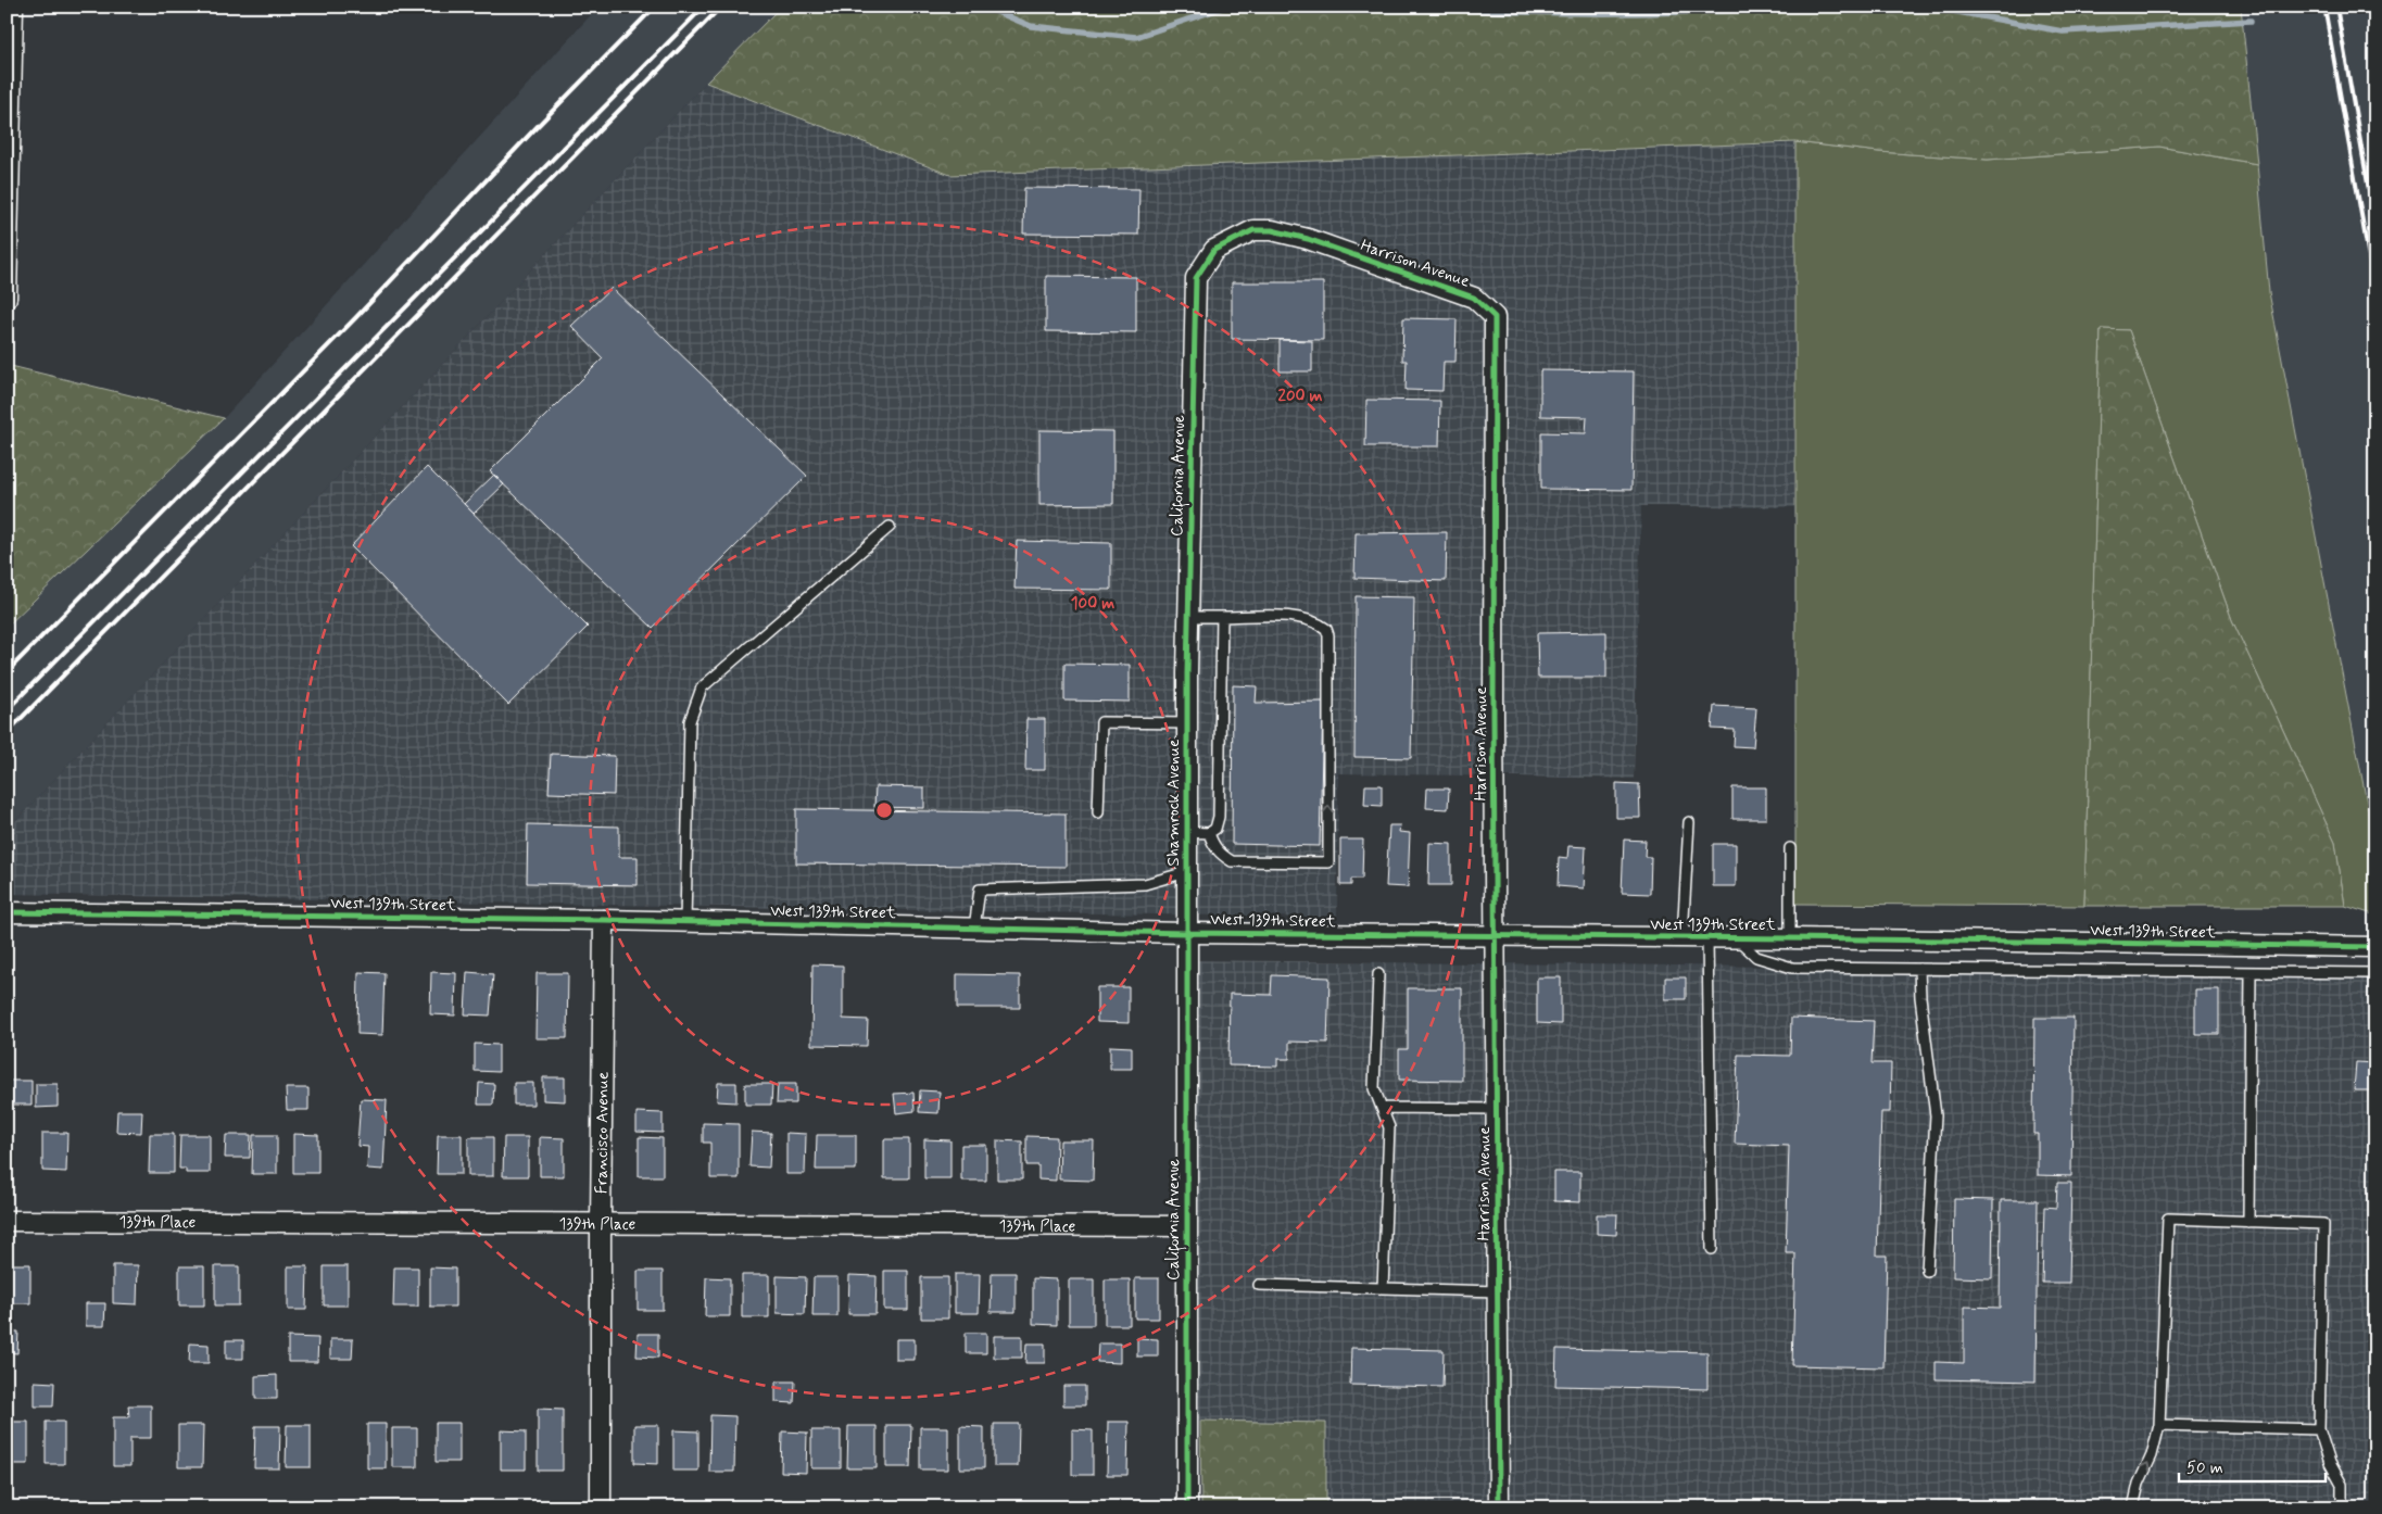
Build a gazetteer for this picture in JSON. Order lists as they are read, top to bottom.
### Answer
{
  "streets": {
    "street": [
      "Harrison Avenue",
      "California Avenue",
      "Shamrock Avenue",
      "West 139th Street",
      "Francisco Avenue",
      "139th Place"
    ]
  },
  "crossings": [
    ["Harrison Avenue", "California Avenue"],
    ["Harrison Avenue", "West 139th Street"],
    ["California Avenue", "Shamrock Avenue"],
    ["California Avenue", "West 139th Street"],
    ["California Avenue", "139th Place"],
    ["Shamrock Avenue", "West 139th Street"],
    ["West 139th Street", "Francisco Avenue"],
    ["Francisco Avenue", "139th Place"]
  ],
  "scale_bar": "50 m",
  "rings": ["200 m", "100 m"]
}
